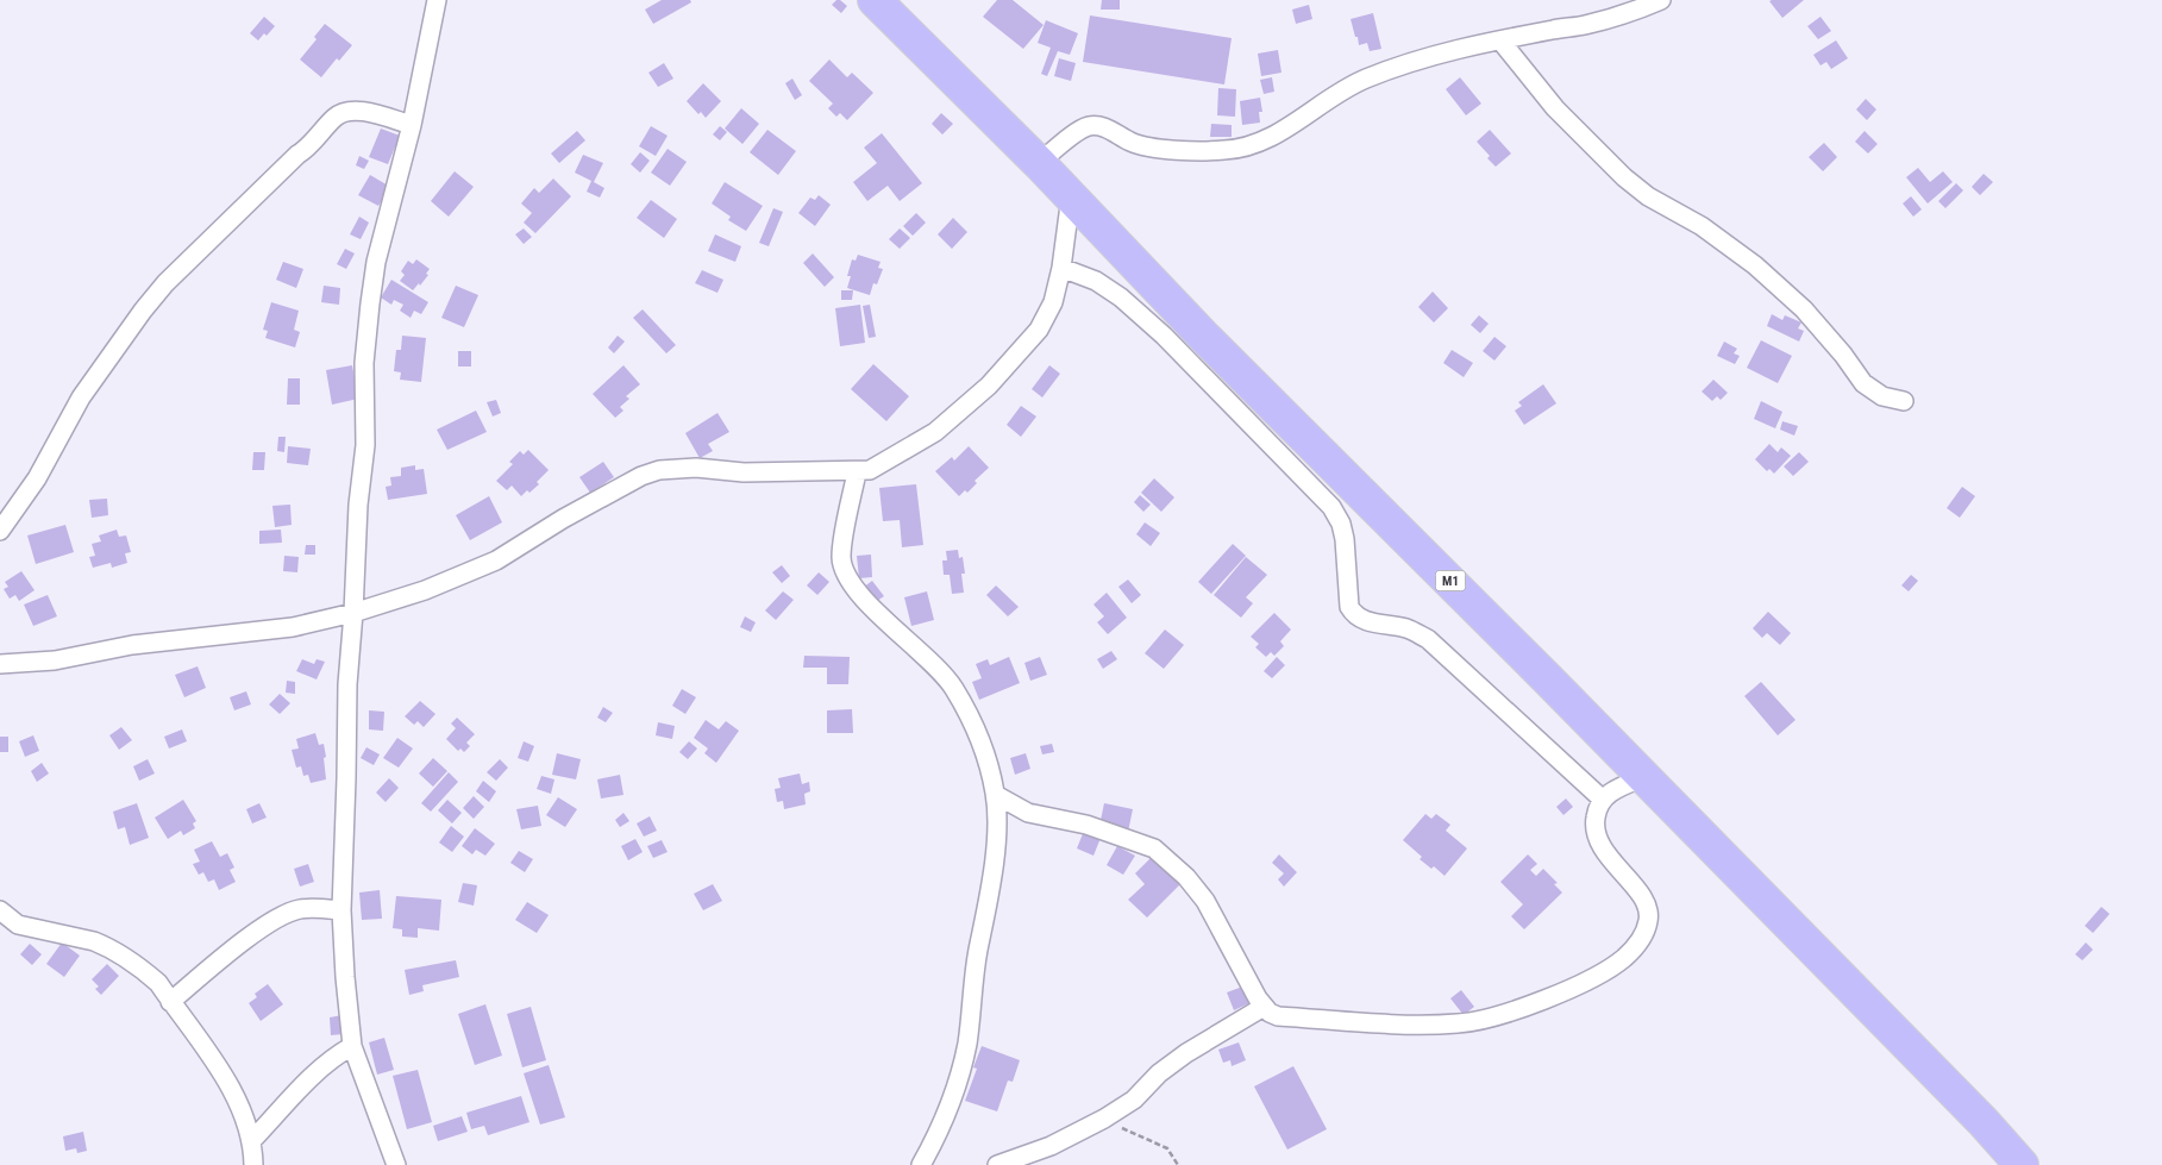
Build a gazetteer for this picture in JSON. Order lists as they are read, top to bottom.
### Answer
{
  "streets": {
    "highway": ["M1"]
  }
}
